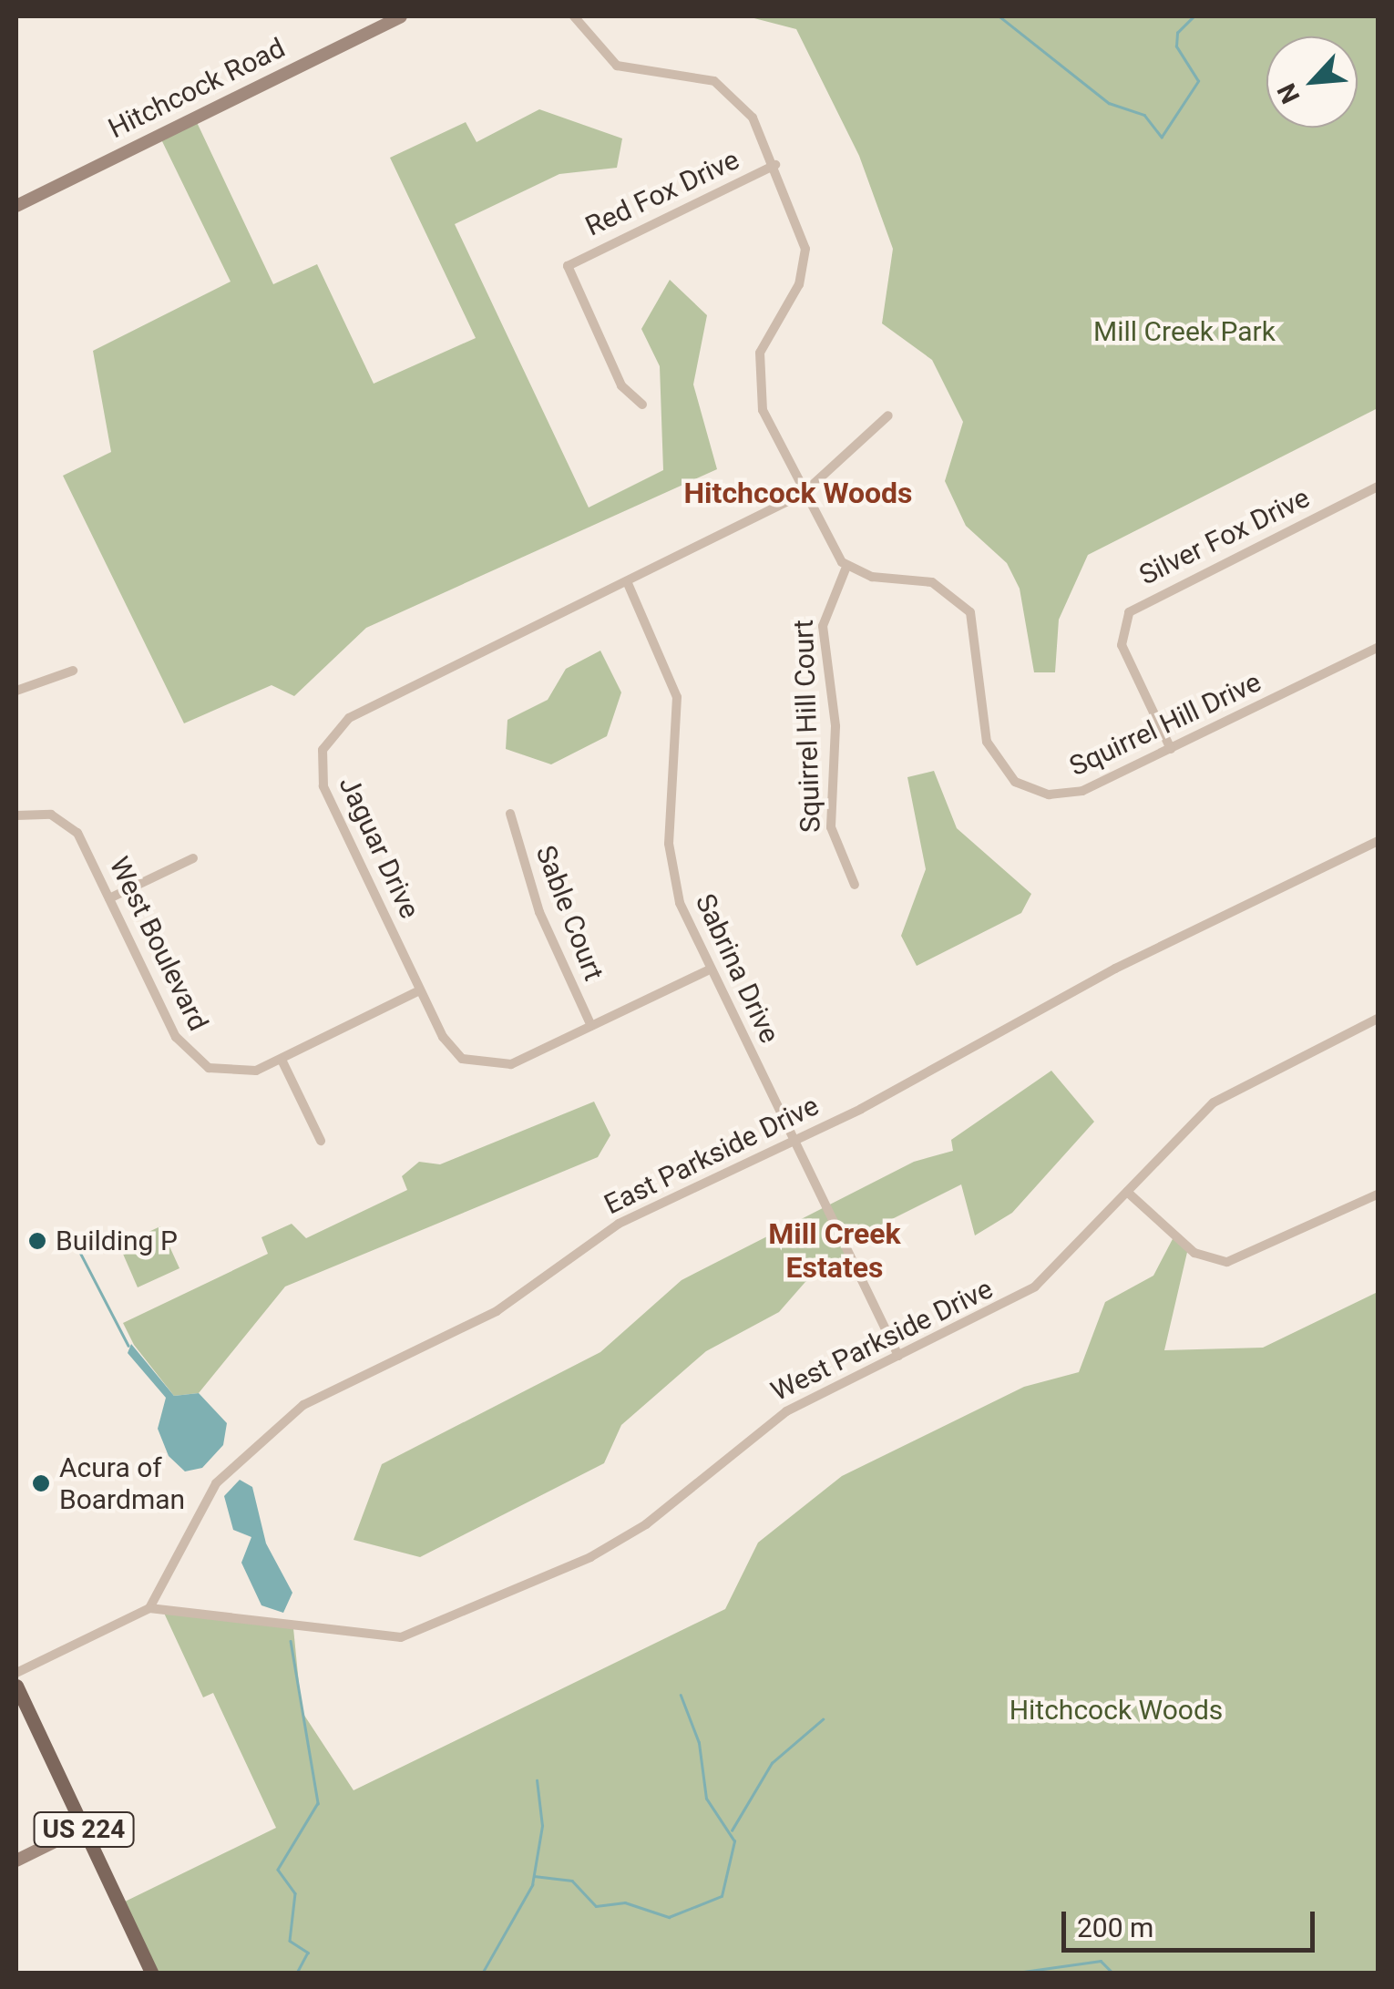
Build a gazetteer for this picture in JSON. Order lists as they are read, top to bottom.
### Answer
{
  "streets": {
    "main road": ["US 224"],
    "street": [
      "Hitchcock Road",
      "Red Fox Drive",
      "Silver Fox Drive",
      "Squirrel Hill Drive",
      "Squirrel Hill Court",
      "Jaguar Drive",
      "Sable Court",
      "West Boulevard",
      "Sabrina Drive",
      "East Parkside Drive",
      "West Parkside Drive"
    ]
  },
  "crossings": [
    ["Silver Fox Drive", "Squirrel Hill Drive"],
    ["Squirrel Hill Drive", "Squirrel Hill Court"],
    ["Jaguar Drive", "Sable Court"],
    ["Jaguar Drive", "West Boulevard"],
    ["Jaguar Drive", "Sabrina Drive"],
    ["Sabrina Drive", "East Parkside Drive"],
    ["Sabrina Drive", "West Parkside Drive"],
    ["East Parkside Drive", "West Parkside Drive"]
  ],
  "districts": ["Hitchcock Woods", "Mill Creek Estates"],
  "parks": ["Mill Creek Park", "Hitchcock Woods"],
  "places": ["Building P", "Acura of Boardman"],
  "scale_bar": "200 m",
  "north": "bottom left"
}
